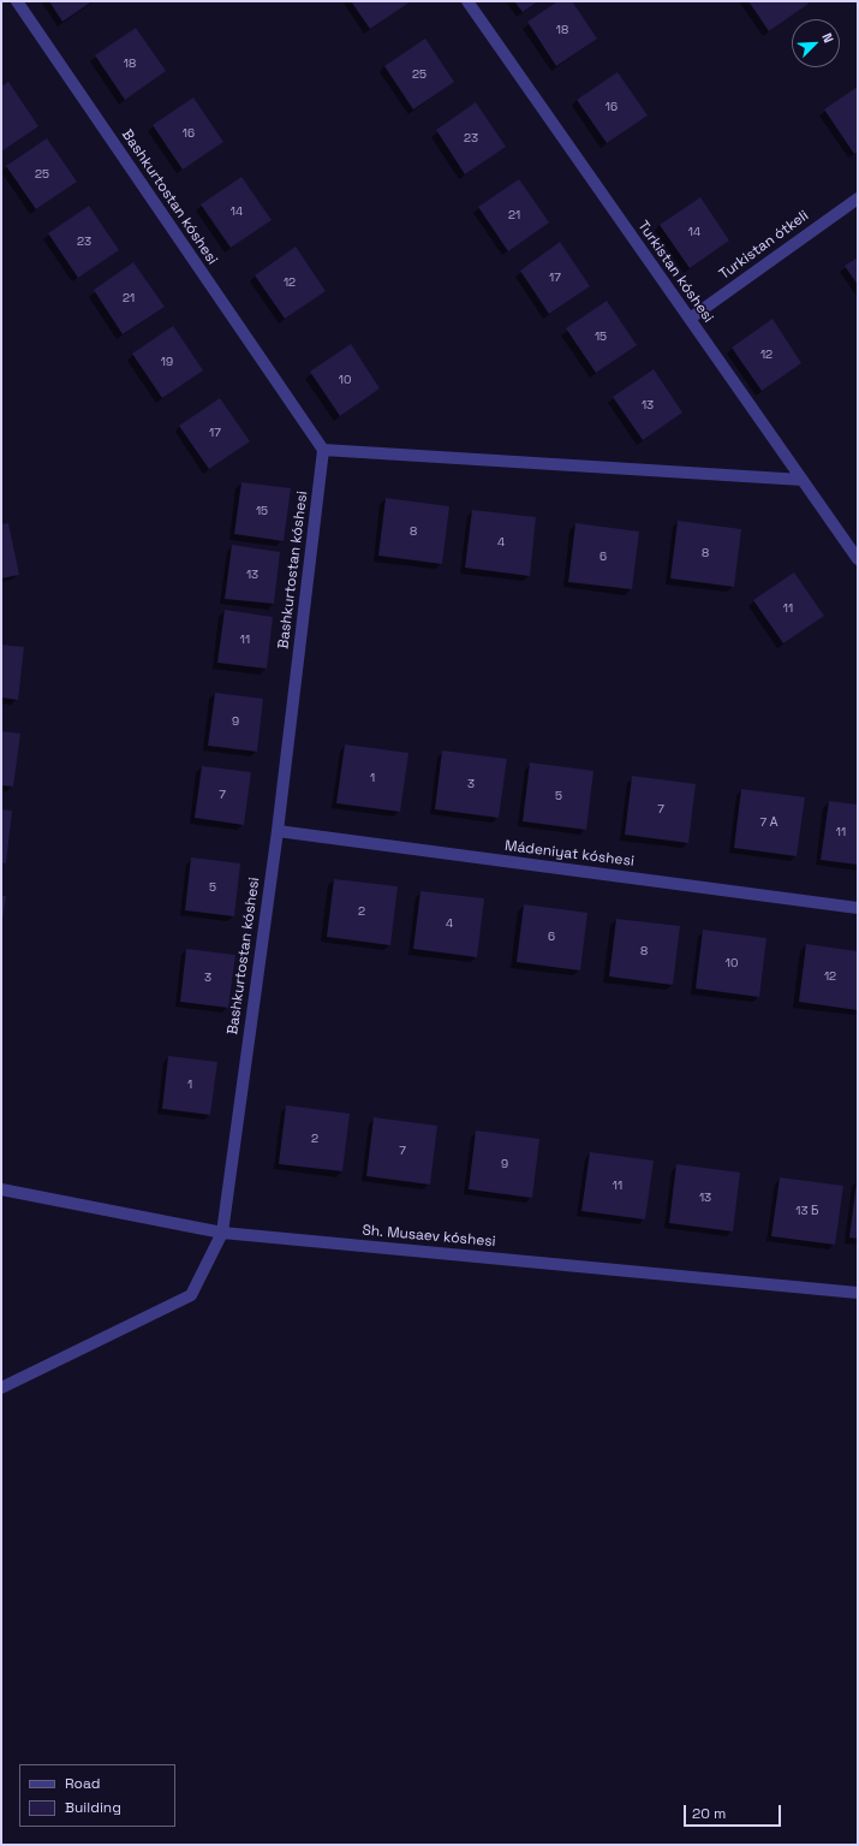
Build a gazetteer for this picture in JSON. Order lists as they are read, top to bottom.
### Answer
{
  "streets": {
    "street": [
      "Bashkurtostan kóshesi",
      "Turkistan ótkeli",
      "Turkistan kóshesi",
      "Mádeniyat kóshesi",
      "Sh. Musaev kóshesi"
    ]
  },
  "crossings": [
    ["Bashkurtostan kóshesi", "Mádeniyat kóshesi"],
    ["Bashkurtostan kóshesi", "Sh. Musaev kóshesi"],
    ["Turkistan ótkeli", "Turkistan kóshesi"]
  ],
  "house_numbers": [
    "18",
    "18",
    "25",
    "16",
    "16",
    "23",
    "25",
    "14",
    "21",
    "14",
    "23",
    "17",
    "12",
    "21",
    "15",
    "12",
    "19",
    "10",
    "13",
    "17",
    "15",
    "8",
    "4",
    "8",
    "6",
    "13",
    "11",
    "11",
    "9",
    "1",
    "3",
    "7",
    "5",
    "7",
    "7 А",
    "11",
    "5",
    "2",
    "4",
    "6",
    "8",
    "10",
    "12",
    "3",
    "1",
    "2",
    "7",
    "9",
    "11",
    "13",
    "13 Б"
  ],
  "legend": ["Road", "Building"],
  "scale_bar": "20 m",
  "north": "top right"
}
